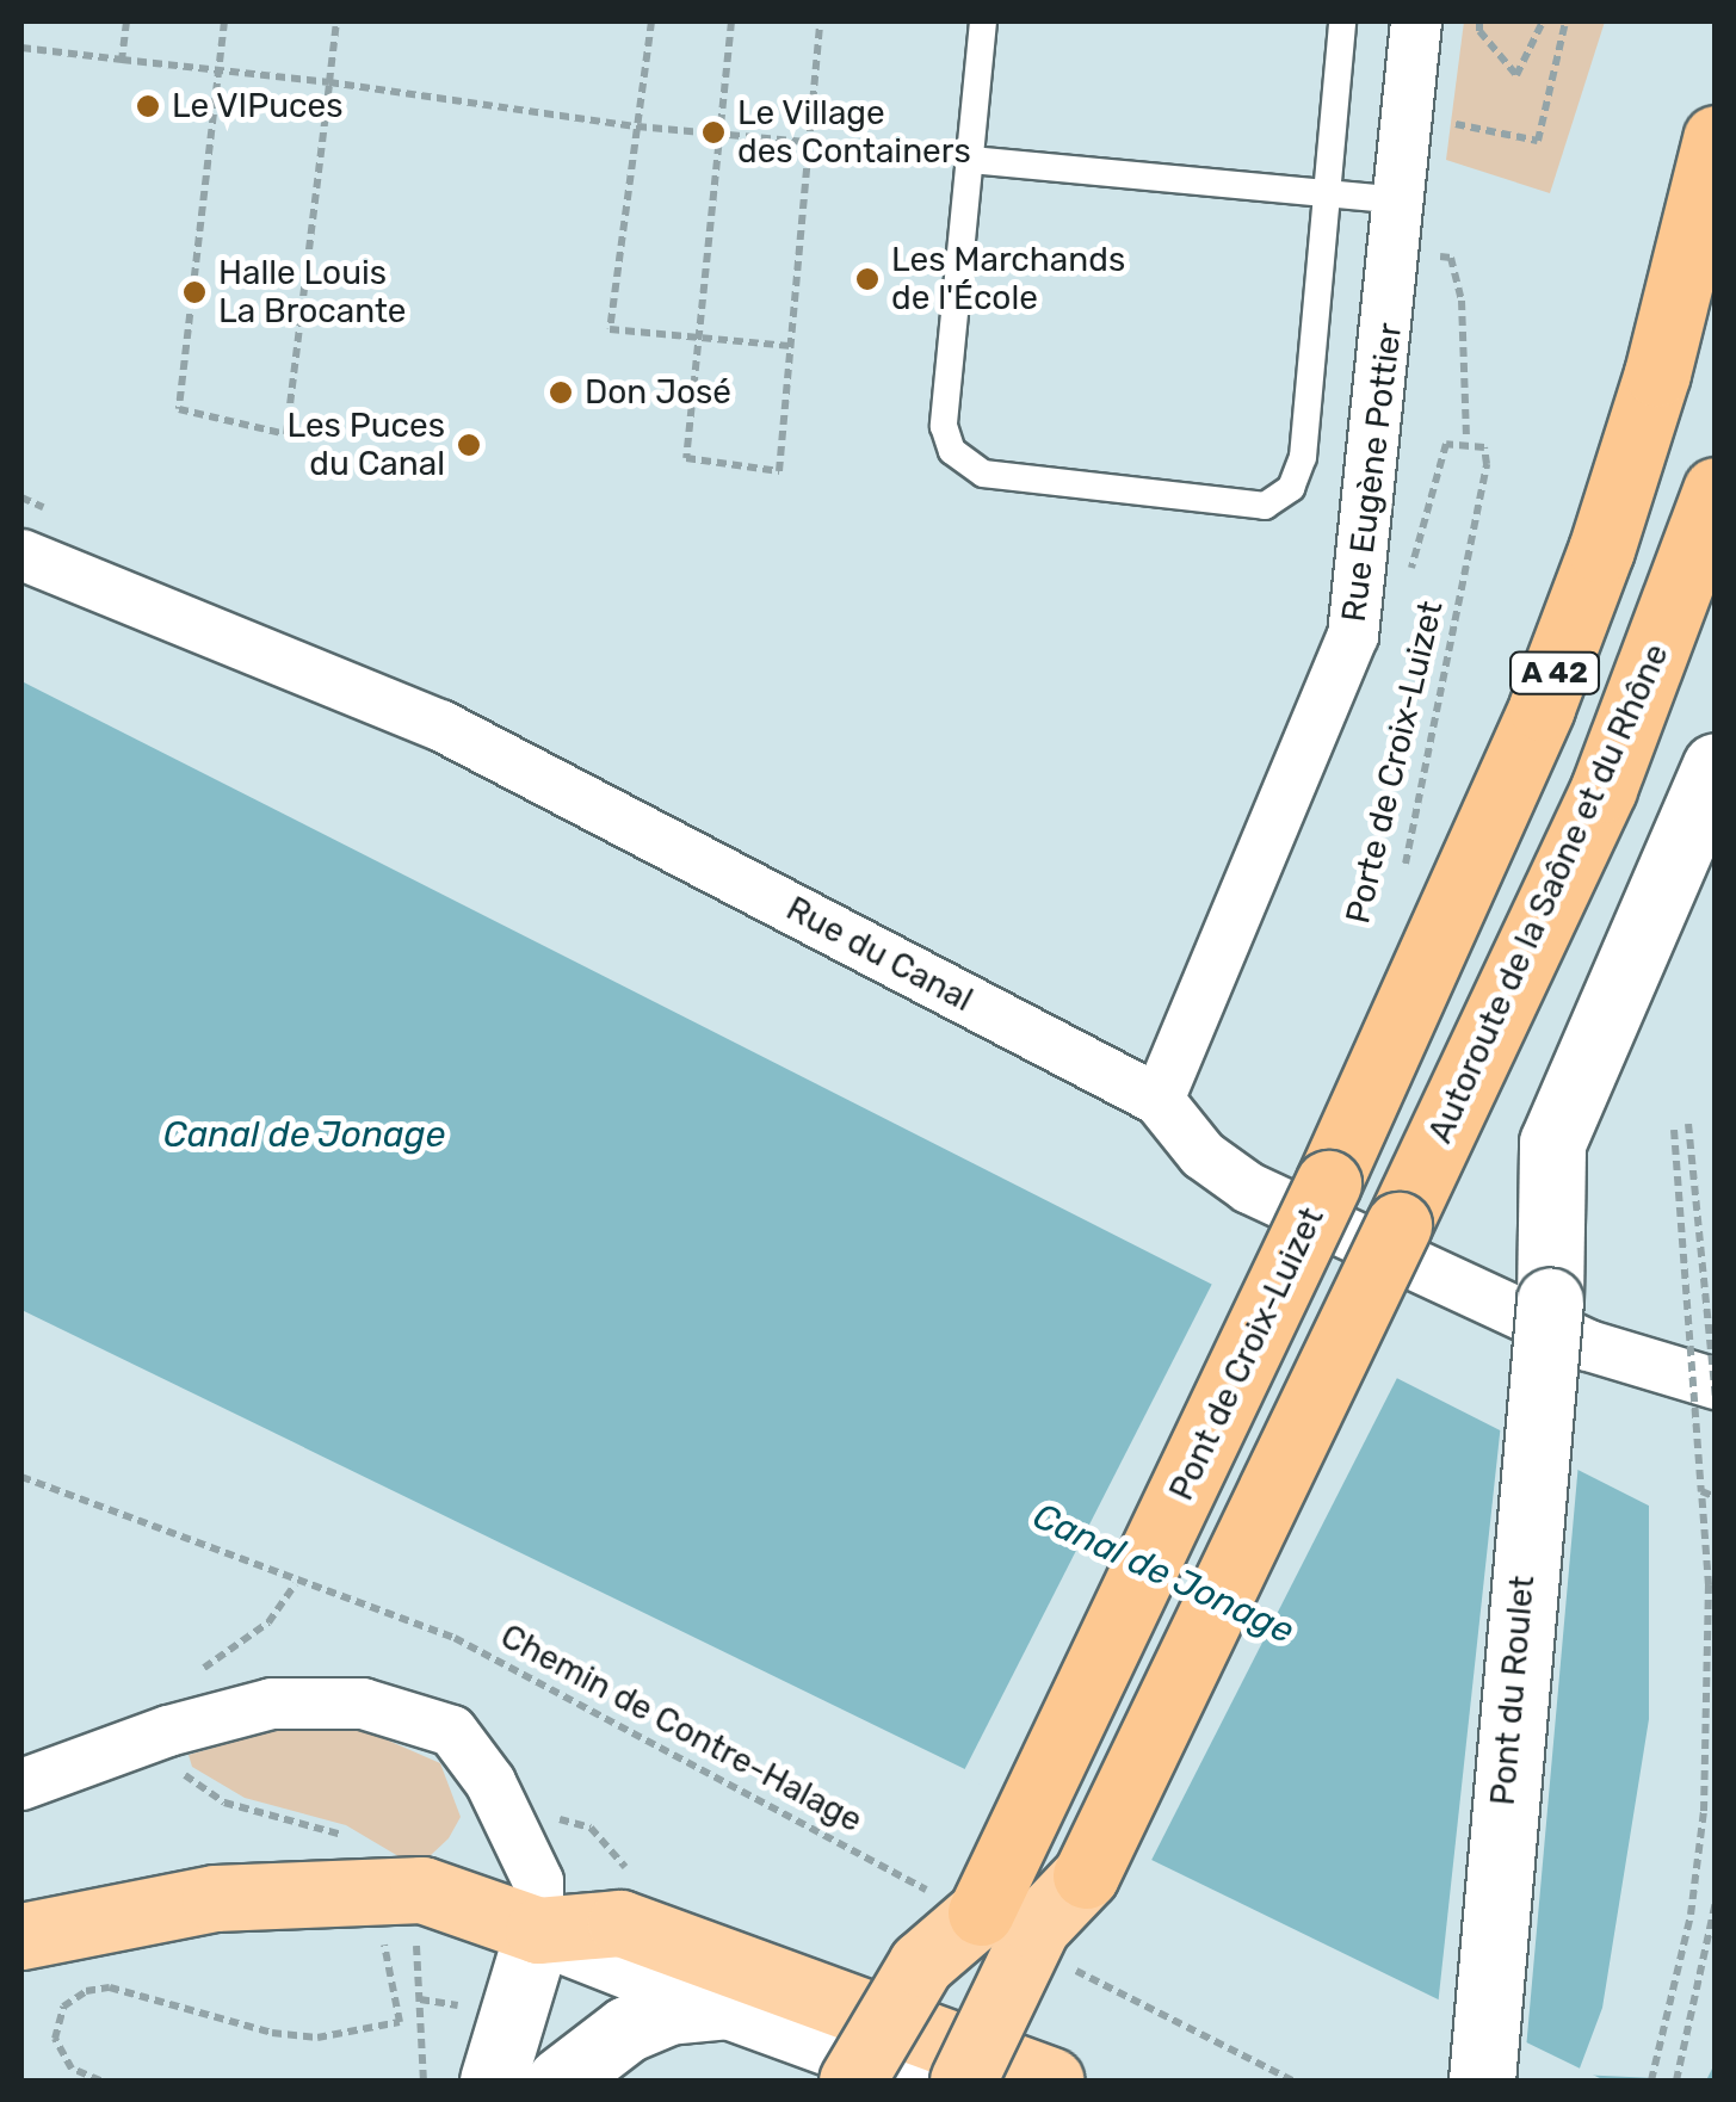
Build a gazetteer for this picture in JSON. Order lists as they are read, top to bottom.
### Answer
{
  "streets": {
    "highway": ["A 42", "Autoroute de la Saône et du Rhône", "Pont de Croix-Luizet"],
    "street": ["Rue Eugène Pottier", "Rue du Canal", "Pont du Roulet"],
    "path": ["Porte de Croix-Luizet", "Chemin de Contre-Halage"]
  },
  "crossings": [
    ["Rue Eugène Pottier", "Porte de Croix-Luizet"],
    ["Rue Eugène Pottier", "Rue du Canal"],
    ["Pont de Croix-Luizet", "Chemin de Contre-Halage"]
  ],
  "water": ["Canal de Jonage"],
  "places": [
    "Le VIPuces",
    "Le Village des Containers",
    "Les Marchands de l'École",
    "Halle Louis La Brocante",
    "Don José",
    "Les Puces du Canal"
  ]
}
